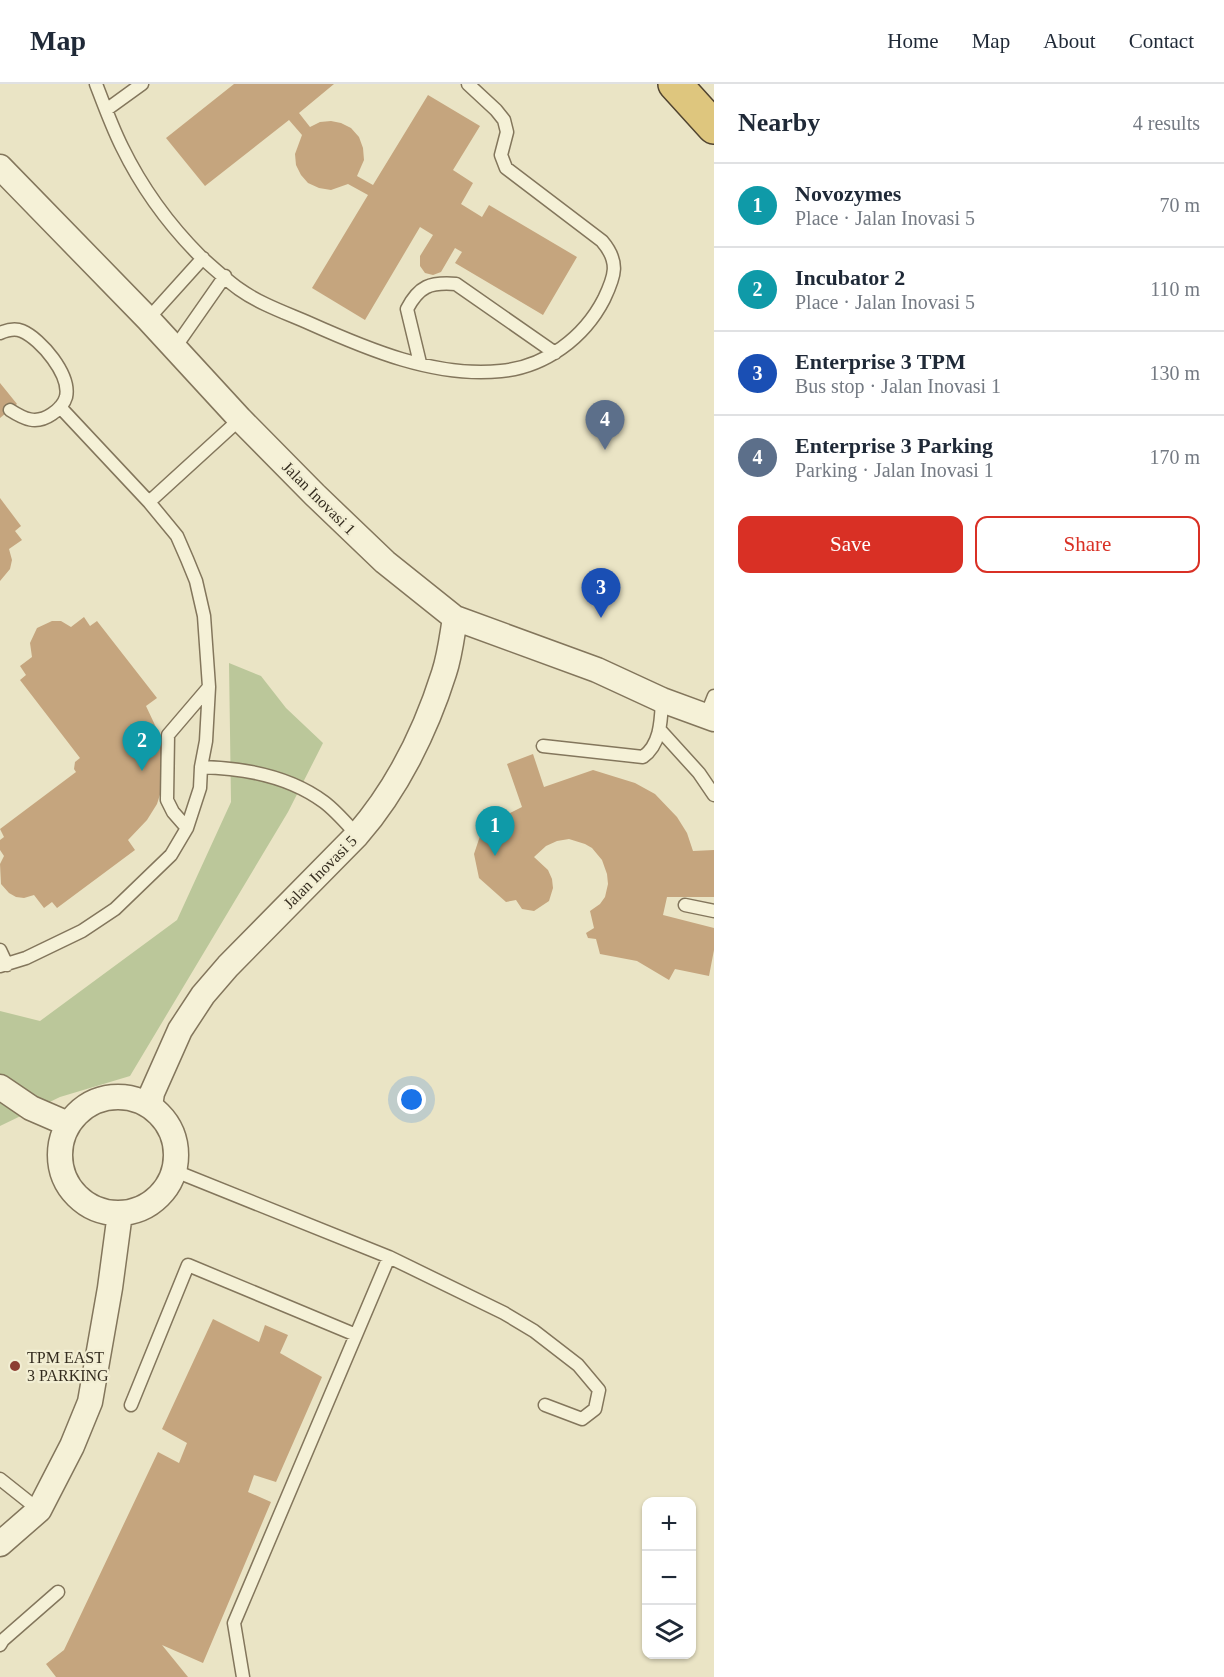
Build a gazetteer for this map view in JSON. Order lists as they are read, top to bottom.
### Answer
{
  "streets": {
    "street": ["Jalan Inovasi 1", "Jalan Inovasi 5"]
  },
  "crossings": [
    ["Jalan Inovasi 1", "Jalan Inovasi 5"]
  ],
  "places": ["TPM EAST 3 PARKING"],
  "page": {
    "header": "Map",
    "nav": [
      "Home",
      "Map",
      "About",
      "Contact"
    ],
    "heading": ["Nearby", "4 results"],
    "list": [
      {
        "mark": "1",
        "name": "Novozymes",
        "note": "Place · Jalan Inovasi 5",
        "value": "70 m"
      },
      {
        "mark": "2",
        "name": "Incubator 2",
        "note": "Place · Jalan Inovasi 5",
        "value": "110 m"
      },
      {
        "mark": "3",
        "name": "Enterprise 3 TPM",
        "note": "Bus stop · Jalan Inovasi 1",
        "value": "130 m"
      },
      {
        "mark": "4",
        "name": "Enterprise 3 Parking",
        "note": "Parking · Jalan Inovasi 1",
        "value": "170 m"
      }
    ],
    "pins": [
      "4",
      "3",
      "2",
      "1"
    ],
    "buttons": ["Save", "Share"],
    "map_buttons": ["+", "−"]
  }
}
